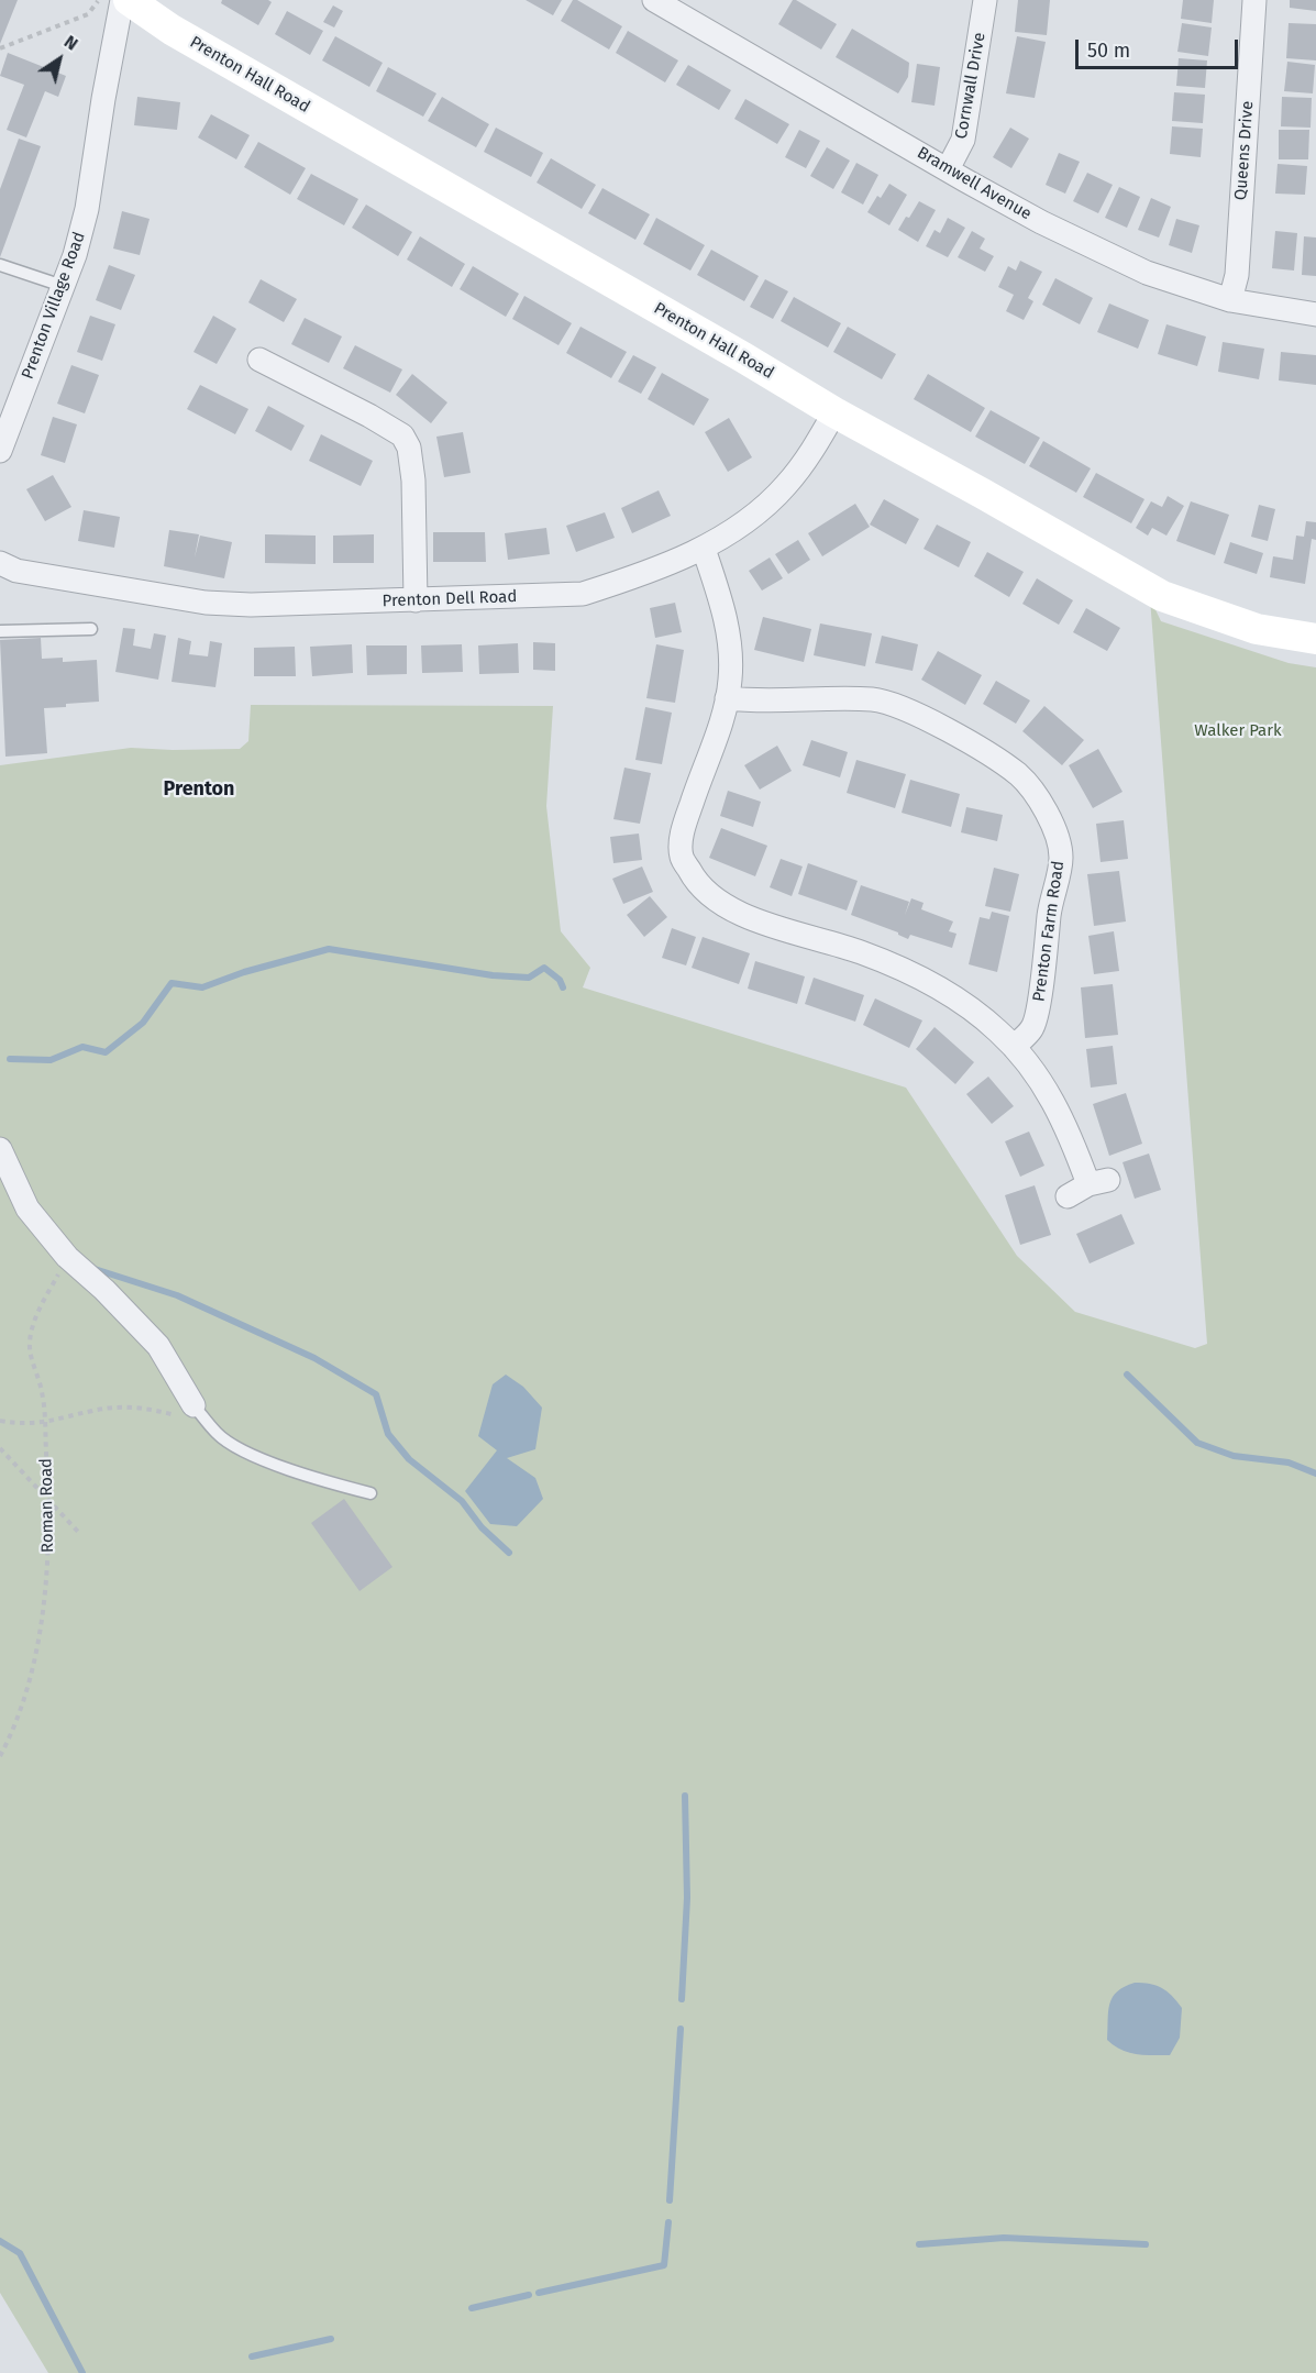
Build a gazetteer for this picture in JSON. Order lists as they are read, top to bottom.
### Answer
{
  "streets": {
    "street": [
      "Prenton Hall Road",
      "Cornwall Drive",
      "Queens Drive",
      "Bramwell Avenue",
      "Prenton Village Road",
      "Prenton Dell Road",
      "Prenton Farm Road"
    ],
    "path": ["Roman Road"]
  },
  "crossings": [
    ["Prenton Hall Road", "Prenton Dell Road"],
    ["Cornwall Drive", "Bramwell Avenue"],
    ["Queens Drive", "Bramwell Avenue"]
  ],
  "districts": ["Prenton"],
  "parks": ["Walker Park"],
  "scale_bar": "50 m",
  "north": "top right"
}
